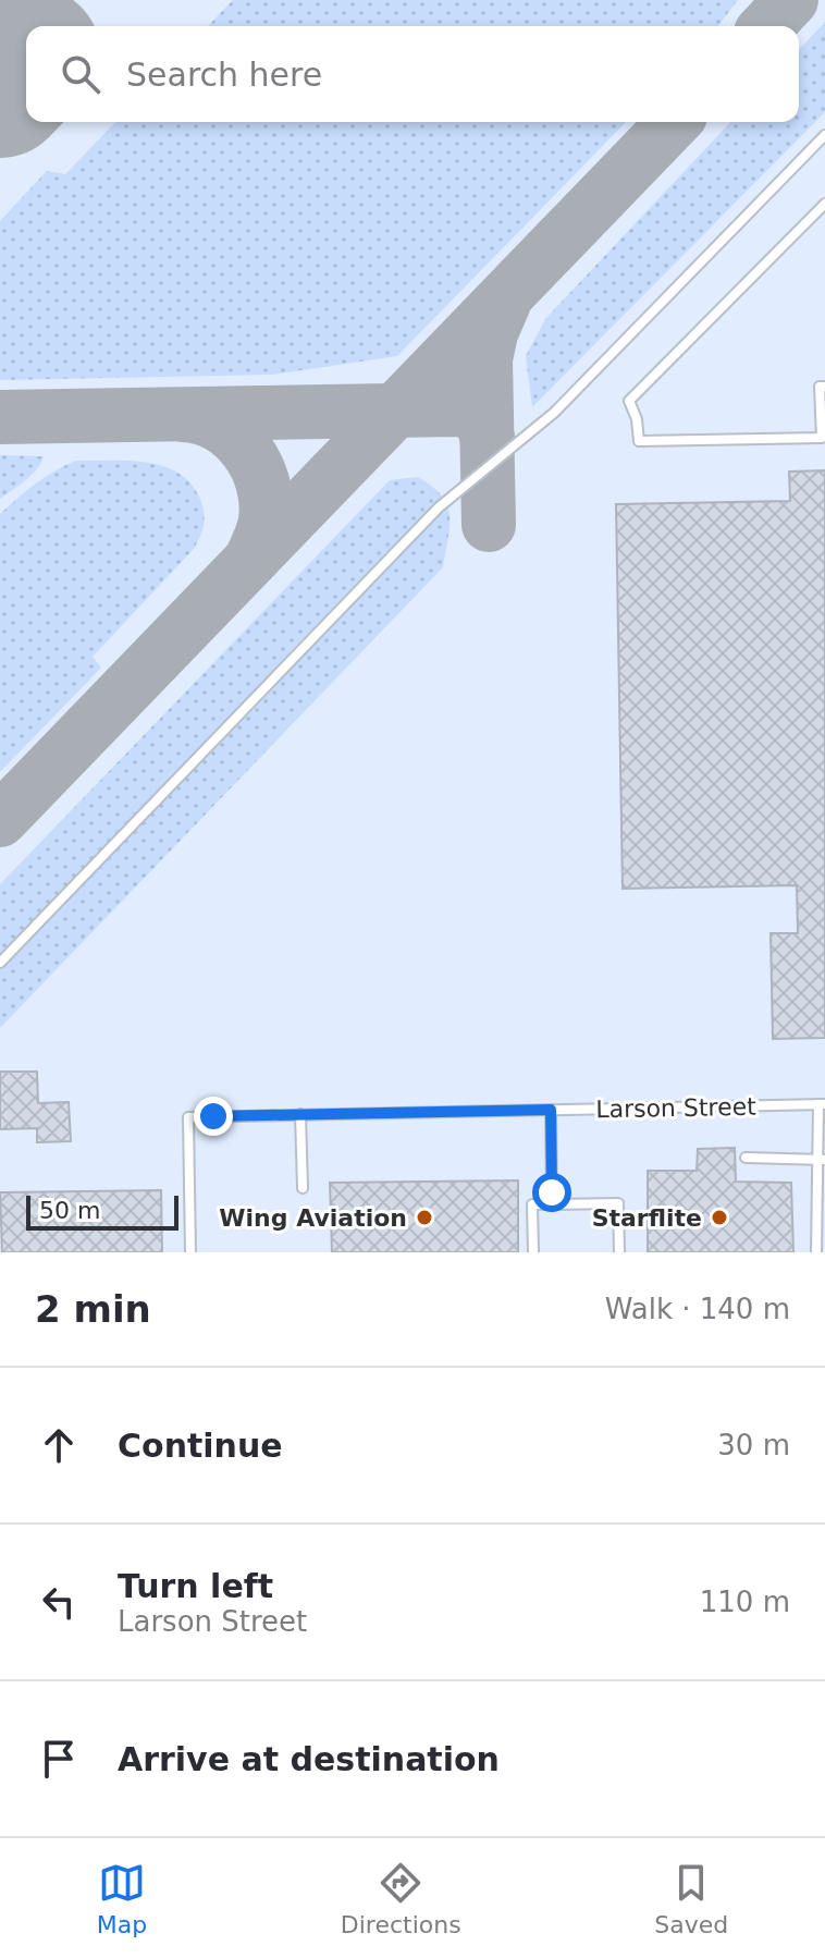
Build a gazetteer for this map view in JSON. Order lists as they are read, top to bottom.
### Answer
{
  "streets": {
    "lane": ["Larson Street"]
  },
  "places": ["Wing Aviation", "Starflite"],
  "scale_bar": "50 m",
  "page": {
    "search": "Search here",
    "scale": "50 m",
    "heading": ["2 min", "Walk · 140 m"],
    "list": [
      ["Continue", "30 m"],
      ["Turn left", "Larson Street", "110 m"],
      "Arrive at destination"
    ],
    "nav": ["Map", "Directions", "Saved"]
  }
}
